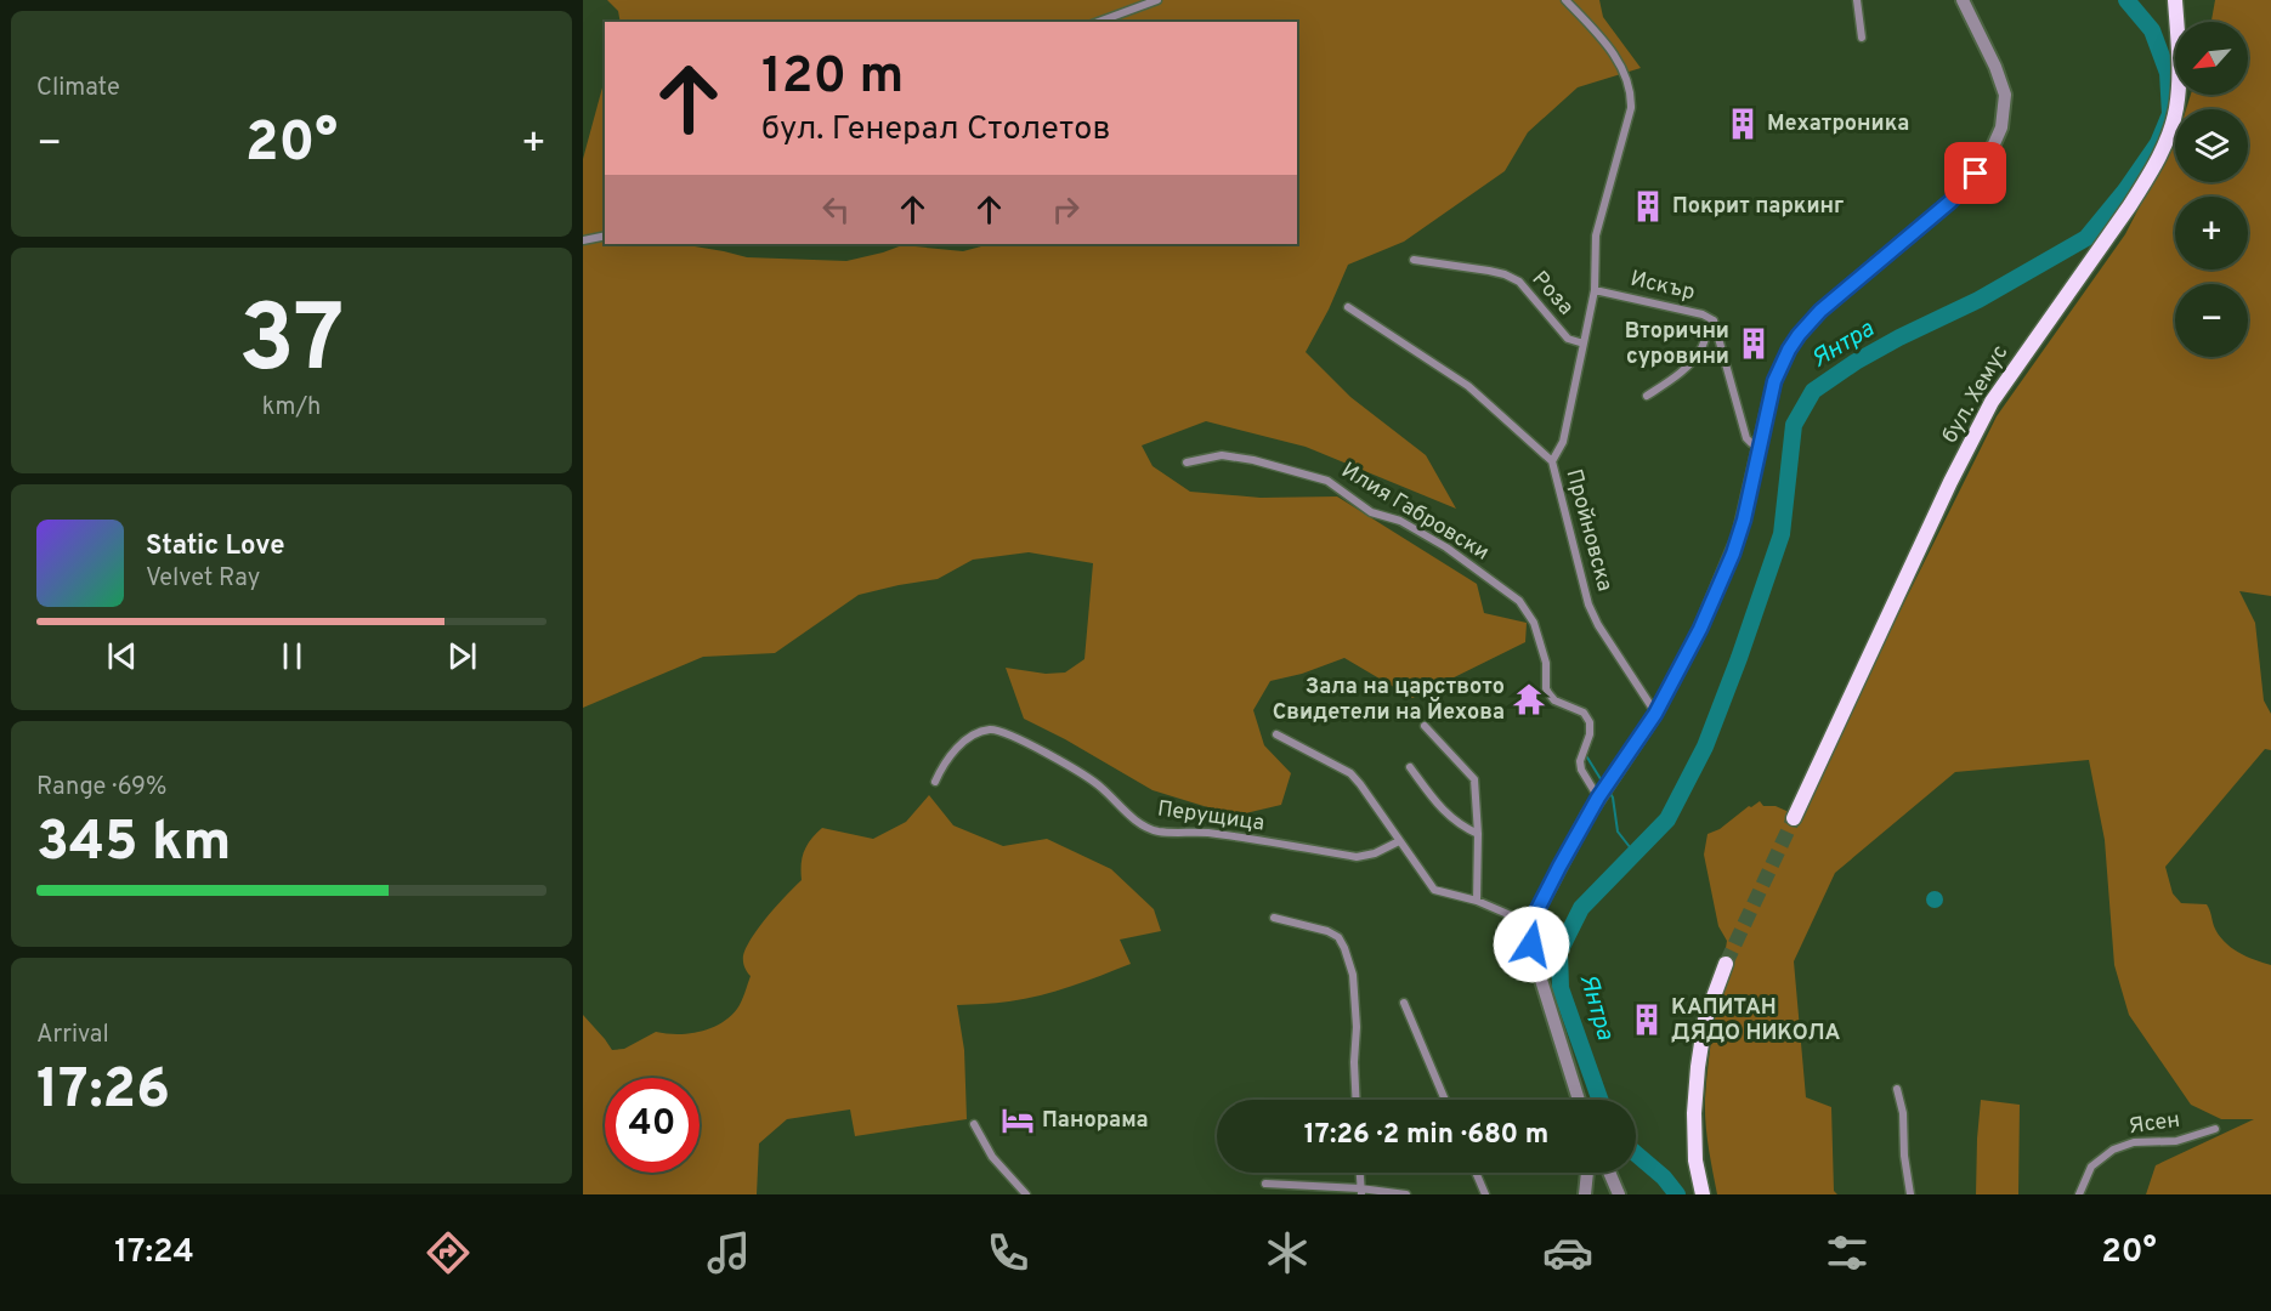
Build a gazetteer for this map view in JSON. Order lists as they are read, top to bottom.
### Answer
{
  "streets": {
    "main road": ["бул. Хемус"],
    "street": [
      "Искър",
      "Роза",
      "Илия Габровски",
      "Пройновска",
      "Перущица",
      "Ясен"
    ]
  },
  "water": ["Янтра"],
  "places": {
    "building": [
      "Мехатроника",
      "Покрит паркинг",
      "Вторични суровини",
      "КАПИТАН ДЯДО НИКОЛА"
    ],
    "temple": ["Зала на царството Свидетели на Йехова"],
    "hotel": ["Панорама"]
  },
  "north": "bottom left",
  "page": {
    "tile": [
      "Climate",
      ["37", "km/h"],
      ["Range · 69%", "345 km"],
      ["Arrival", "17:26"]
    ],
    "map_buttons": ["+", "−"],
    "turn": ["120 m", "бул. Генерал Столетов"],
    "heat": ["−", "20°", "+"],
    "song": ["Static Love", "Velvet Ray"],
    "limit": "40",
    "trip": "17:26 · 2 min · 680 m",
    "tabs": ["17:24", "20°"]
  }
}
